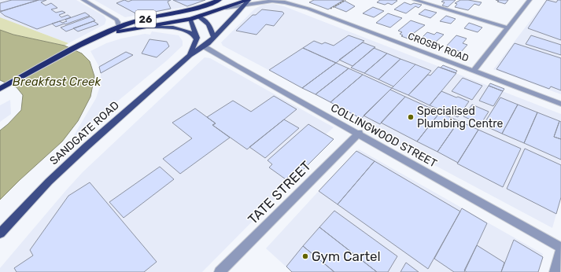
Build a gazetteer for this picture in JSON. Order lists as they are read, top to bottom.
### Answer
{
  "streets": {
    "highway": ["26"],
    "main road": ["SANDGATE ROAD", "COLLINGWOOD STREET"],
    "street": ["CROSBY ROAD", "TATE STREET"]
  },
  "crossings": [
    ["26", "CROSBY ROAD"],
    ["26", "SANDGATE ROAD"],
    ["26", "COLLINGWOOD STREET"],
    ["CROSBY ROAD", "SANDGATE ROAD"],
    ["SANDGATE ROAD", "COLLINGWOOD STREET"],
    ["COLLINGWOOD STREET", "TATE STREET"]
  ],
  "water": ["Breakfast Creek"],
  "places": ["Specialised Plumbing Centre", "Gym Cartel"]
}
